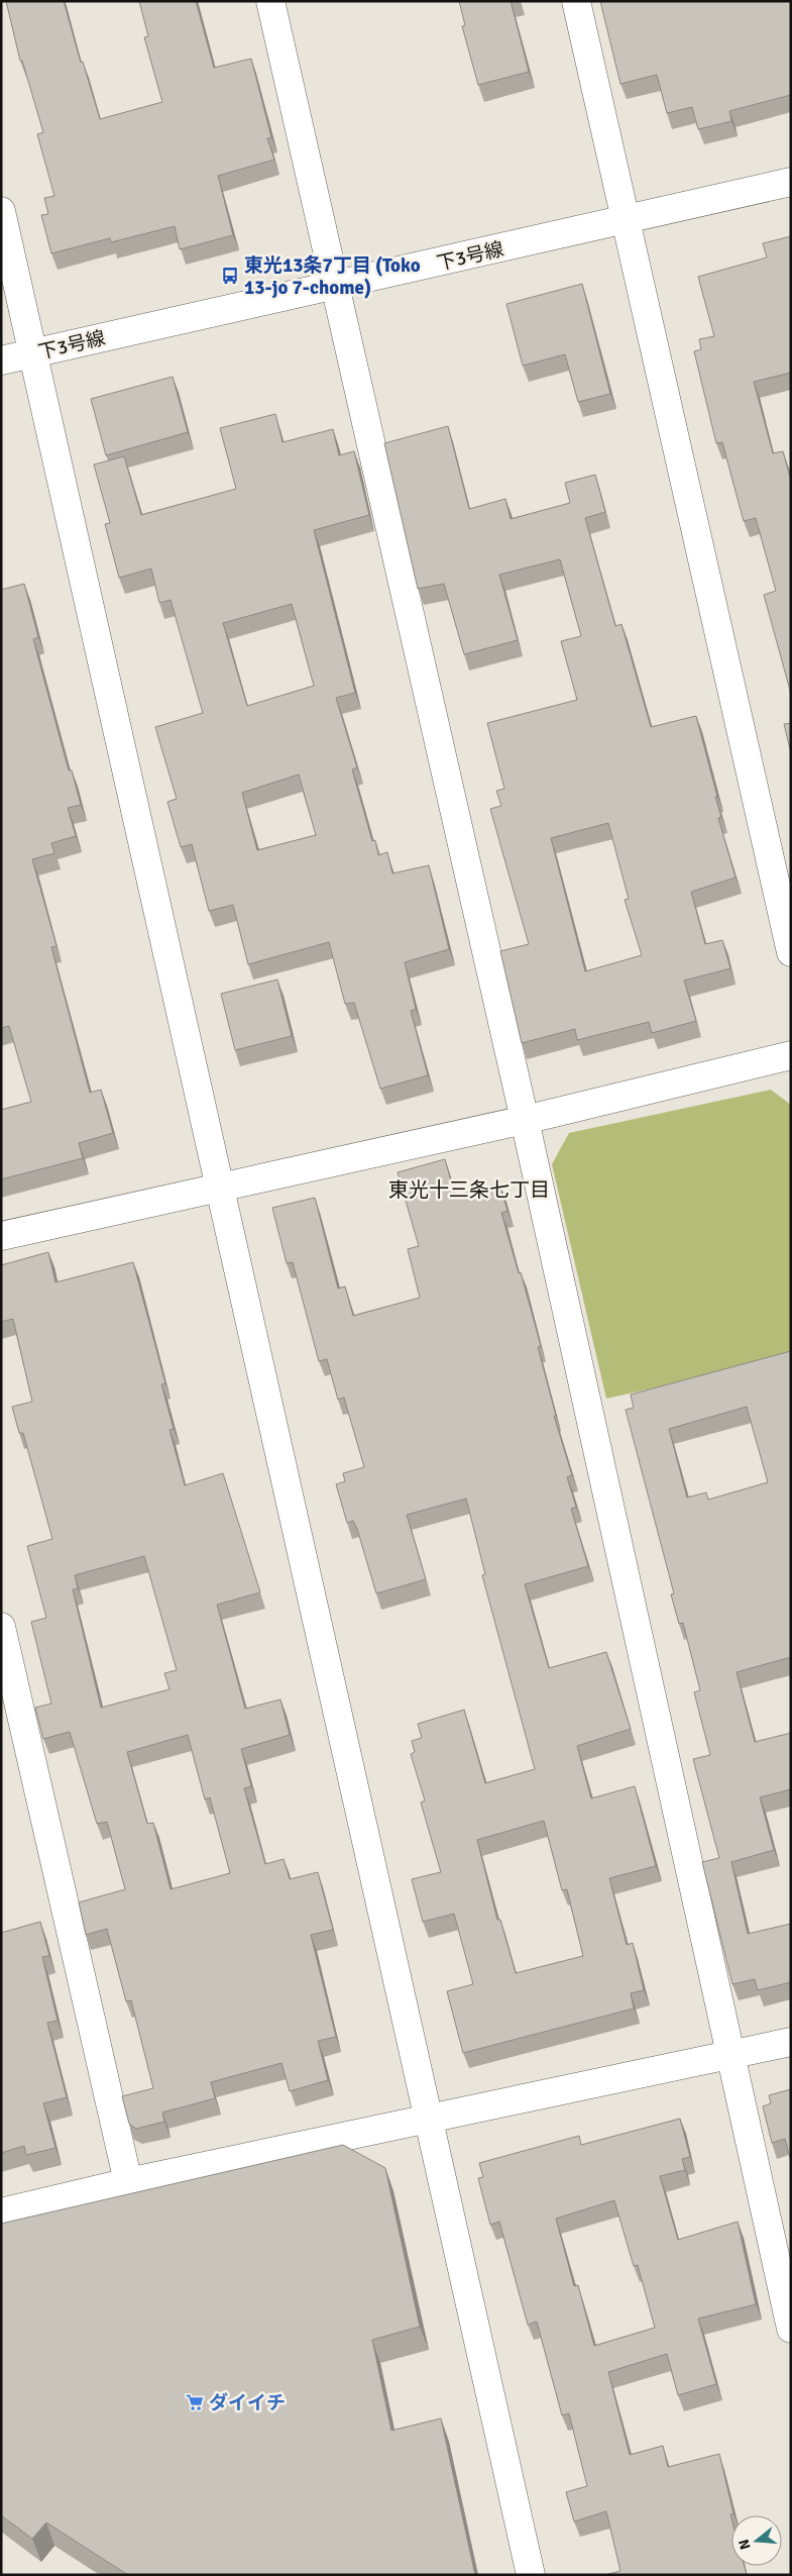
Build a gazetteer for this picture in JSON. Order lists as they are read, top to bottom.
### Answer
{
  "streets": {
    "street": ["下3号線"]
  },
  "districts": ["東光十三条七丁目"],
  "places": {
    "bus stop": ["東光13条7丁目 (Toko 13-jo 7-chome)"],
    "supermarket": ["ダイイチ"]
  },
  "north": "left"
}
